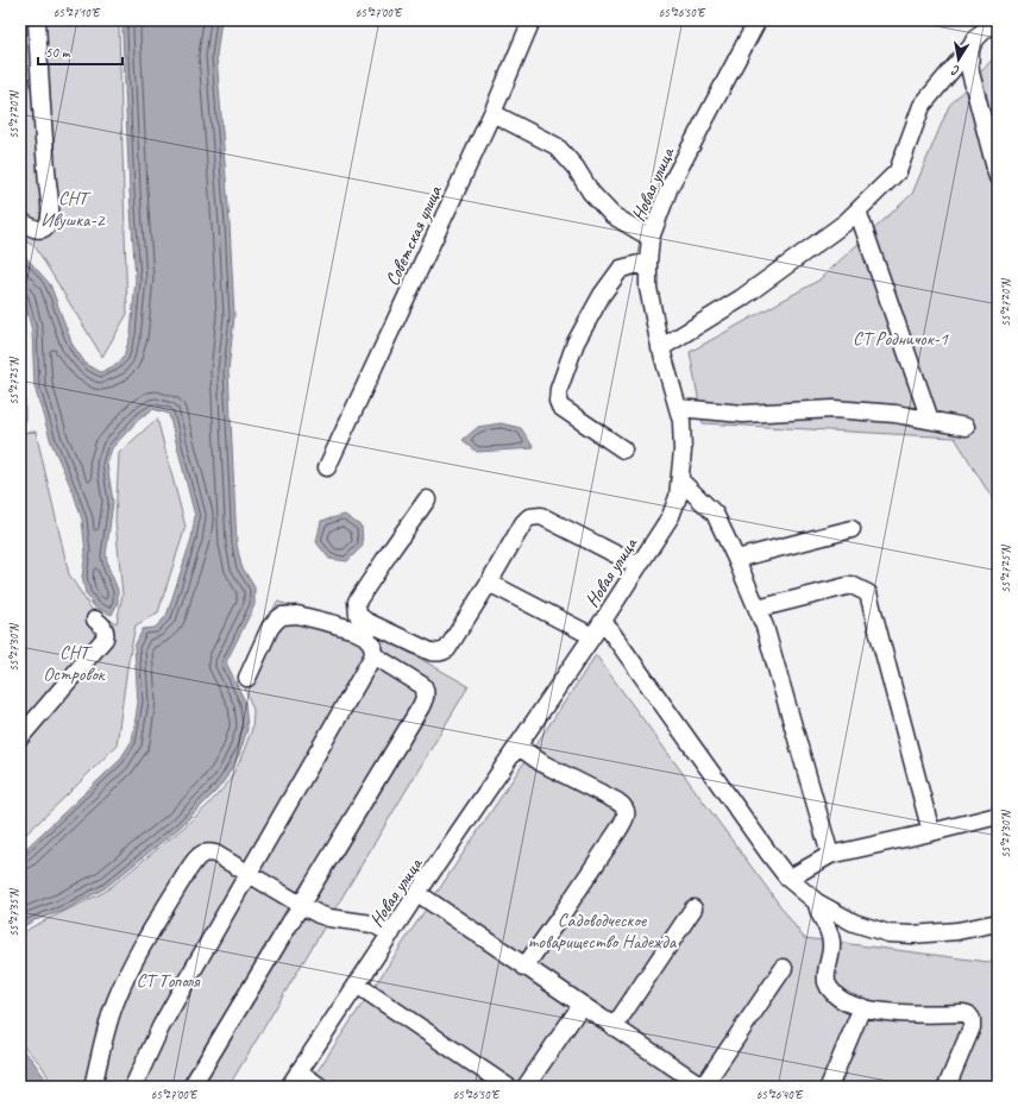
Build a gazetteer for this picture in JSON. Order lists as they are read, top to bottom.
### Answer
{
  "streets": {
    "street": ["Новая улица", "Советская улица"]
  },
  "parks": [
    "СНТ Ивушка-2",
    "СТ Родничок-1",
    "СНТ Островок",
    "Садоводческое товарищество Надежда",
    "СТ Тополя"
  ],
  "scale_bar": "50 m",
  "north": "bottom",
  "coordinates": [
    "65°27'10\"E",
    "65°27'00\"E",
    "65°26'50\"E",
    "55°27'20\"N",
    "55°27'25\"N",
    "55°27'30\"N",
    "55°27'35\"N",
    "65°26'40\"E"
  ]
}
